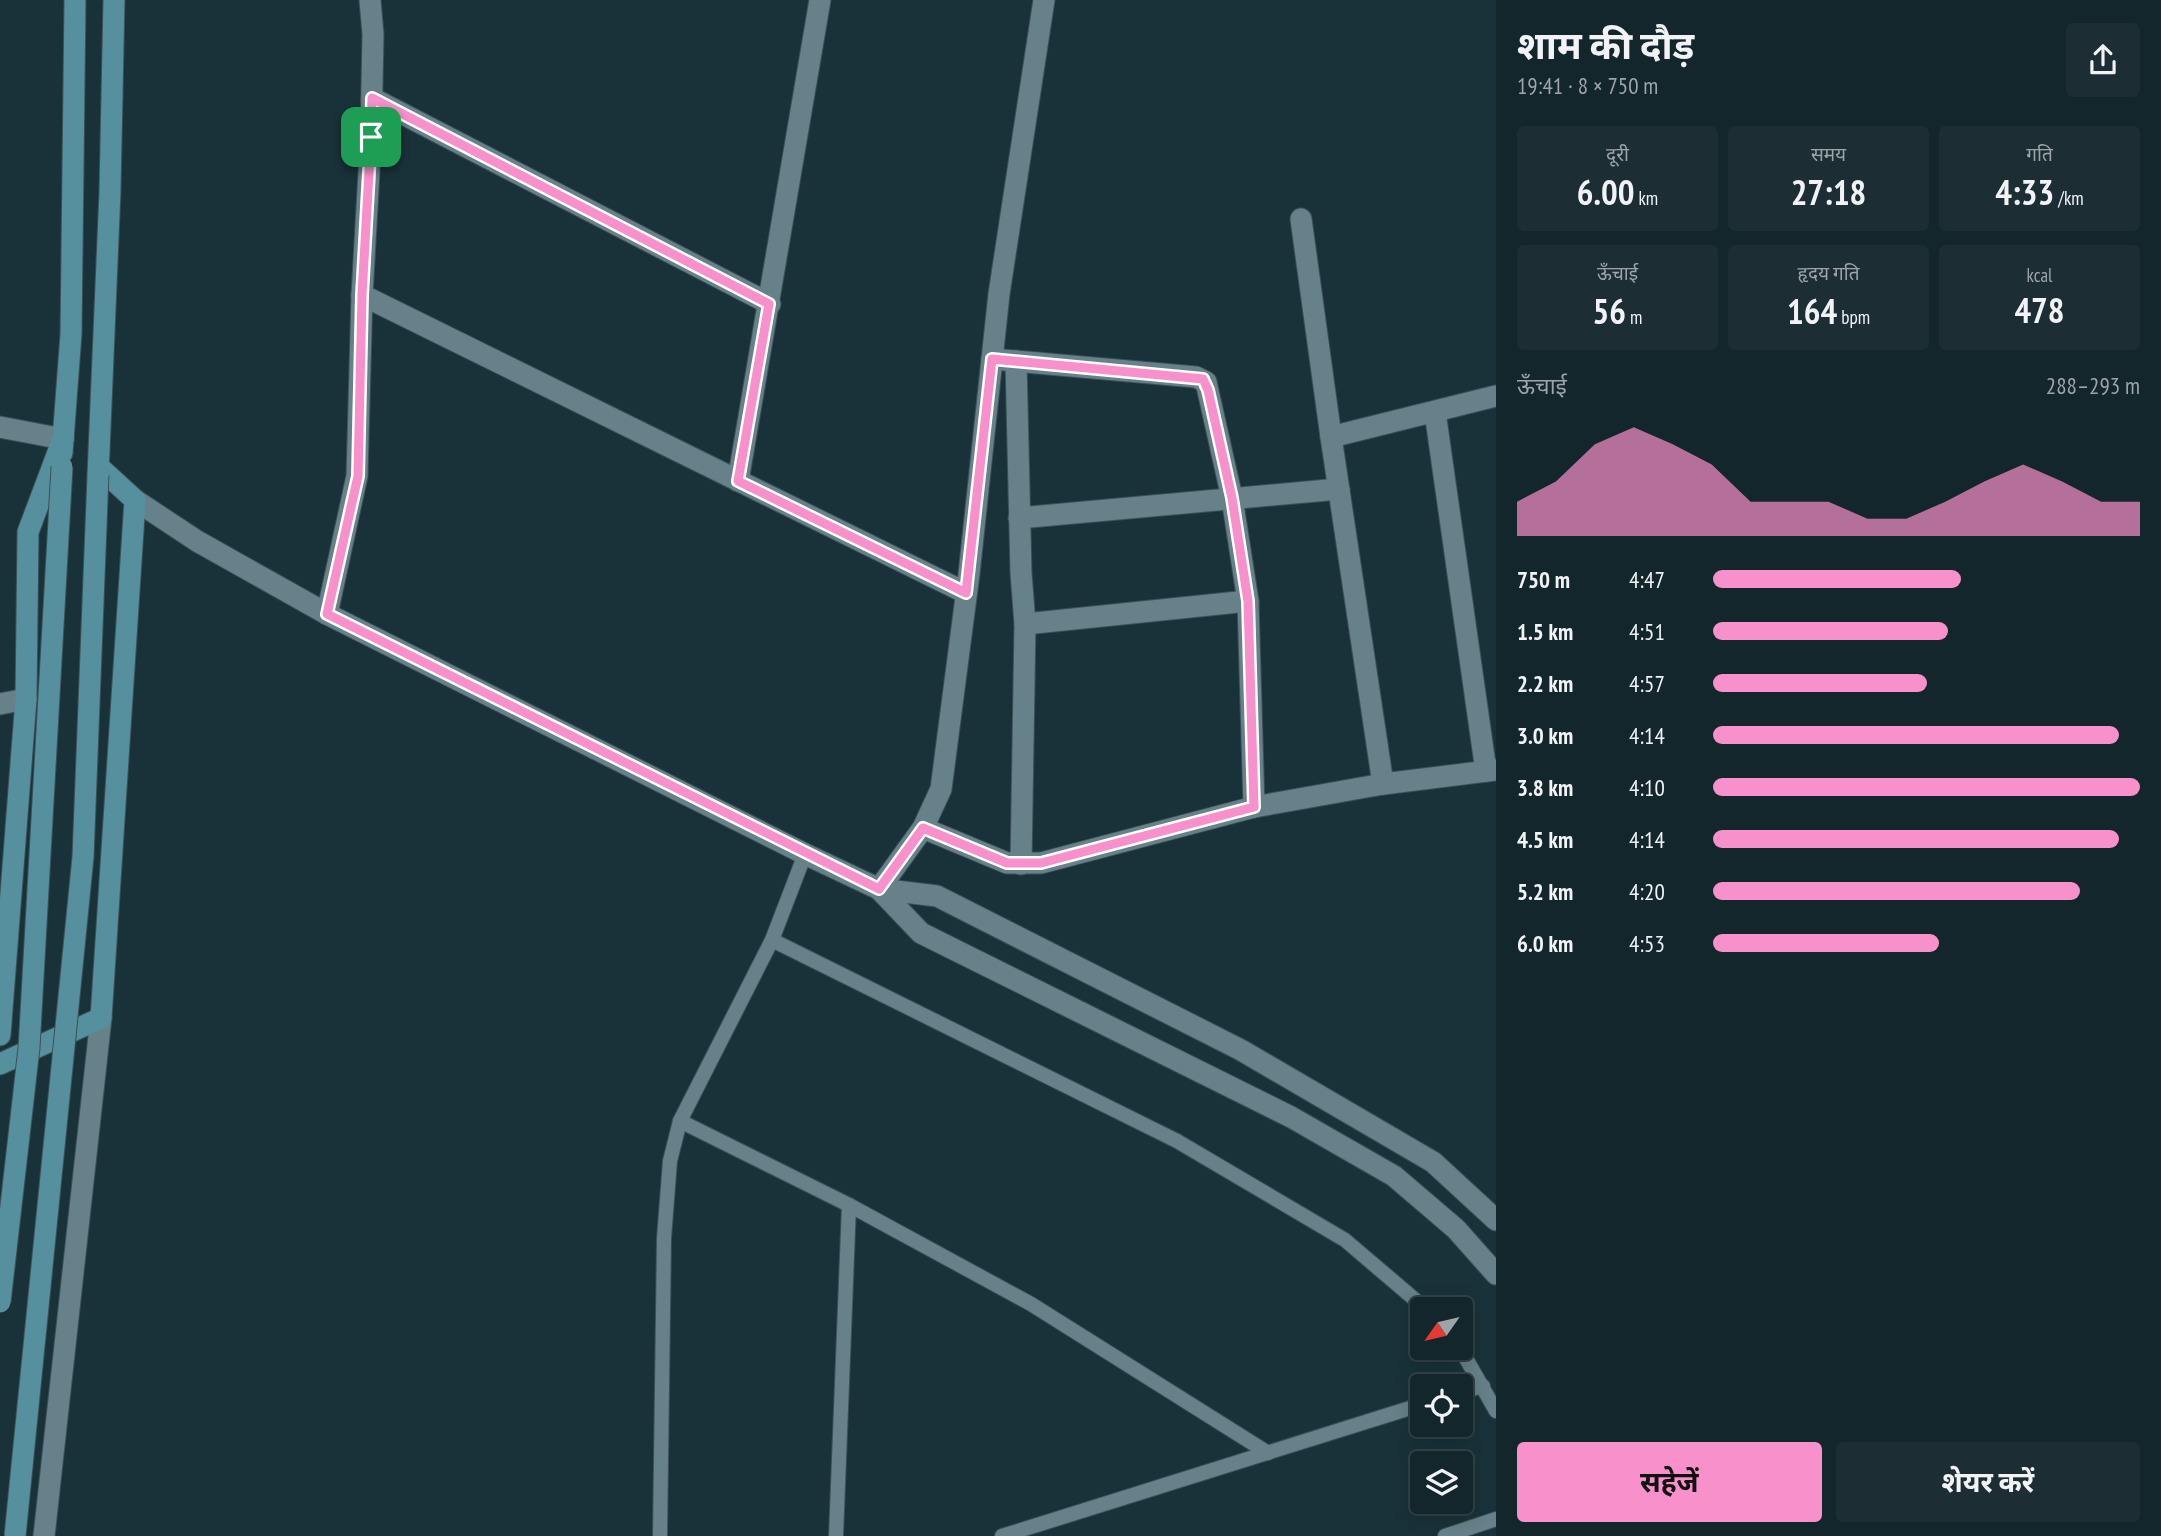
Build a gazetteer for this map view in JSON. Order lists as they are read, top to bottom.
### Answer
{
  "north": "bottom left",
  "page": {
    "heading": ["शाम की दौड़", "19:41 · 8 × 750 m"],
    "stats": [
      ["दूरी", "6.00 km"],
      ["समय", "27:18"],
      ["गति", "4:33 /km"],
      ["ऊँचाई", "56 m"],
      ["हृदय गति", "164 bpm"],
      ["kcal", "478"]
    ],
    "chart": ["ऊँचाई", "288–293 m"],
    "list": [
      {
        "name": "750 m",
        "note": "4:47"
      },
      {
        "name": "1.5 km",
        "note": "4:51"
      },
      {
        "name": "2.2 km",
        "note": "4:57"
      },
      {
        "name": "3.0 km",
        "note": "4:14"
      },
      {
        "name": "3.8 km",
        "note": "4:10"
      },
      {
        "name": "4.5 km",
        "note": "4:14"
      },
      {
        "name": "5.2 km",
        "note": "4:20"
      },
      {
        "name": "6.0 km",
        "note": "4:53"
      }
    ],
    "buttons": ["सहेजें", "शेयर करें"]
  }
}
